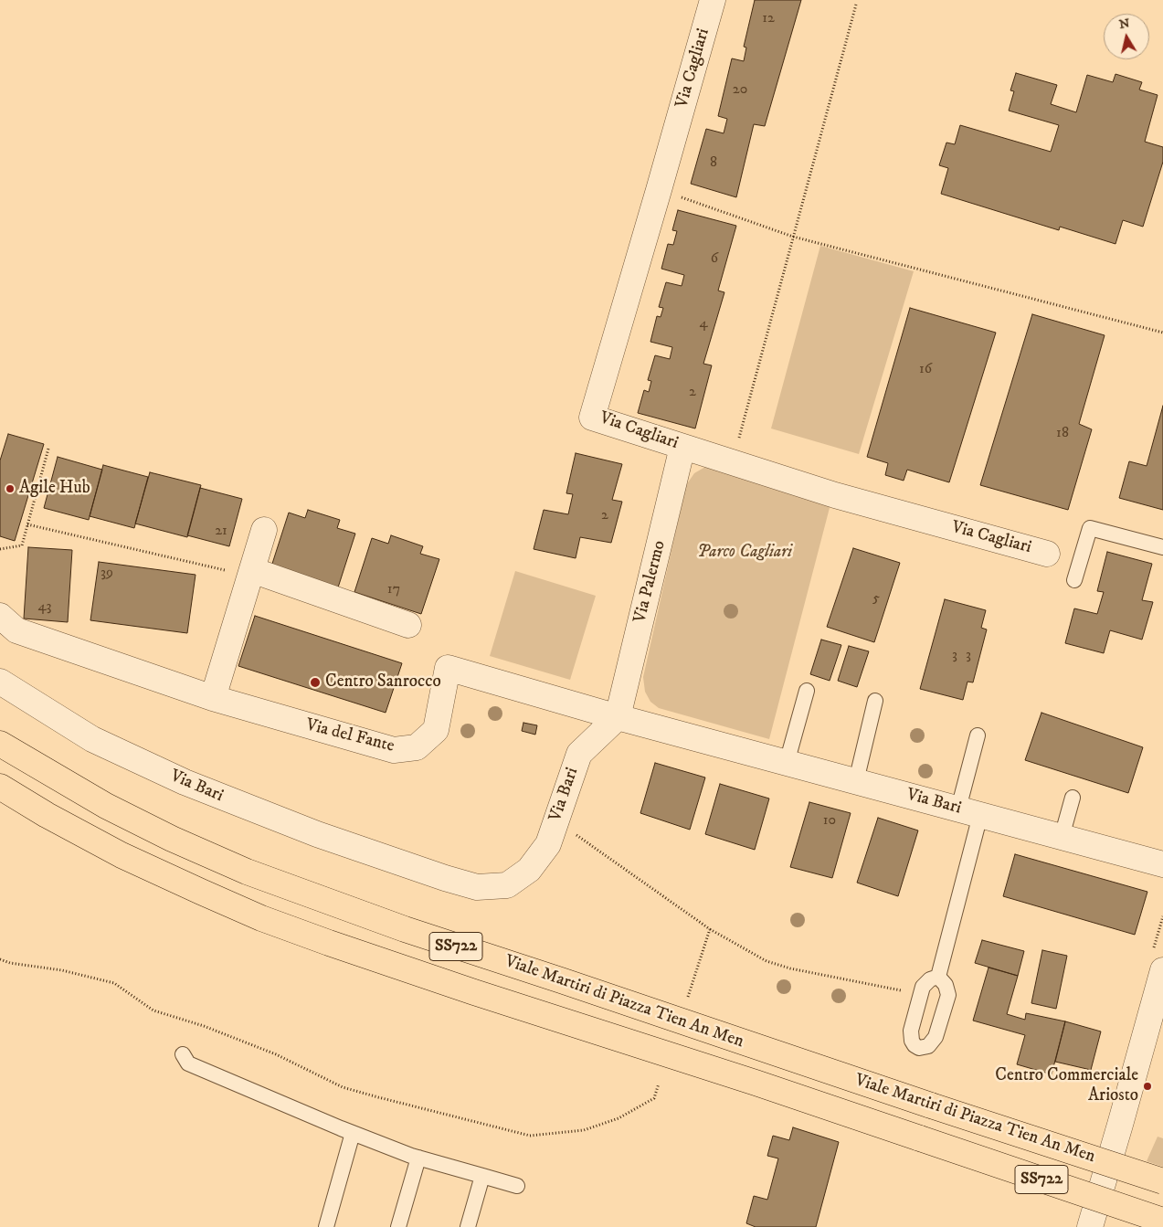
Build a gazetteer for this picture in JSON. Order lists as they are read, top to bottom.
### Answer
{
  "streets": {
    "highway": ["SS722", "Viale Martiri di Piazza Tien An Men"],
    "street": [
      "Via Cagliari",
      "Via Palermo",
      "Via del Fante",
      "Via Bari"
    ]
  },
  "crossings": [
    ["Via Cagliari", "Via Palermo"],
    ["Via Palermo", "Via del Fante"],
    ["Via Palermo", "Via Bari"],
    ["Via del Fante", "Via Bari"]
  ],
  "parks": ["Parco Cagliari"],
  "places": ["Agile Hub", "Centro Sanrocco", "Centro Commerciale Ariosto"],
  "house_numbers": [
    "12",
    "20",
    "8",
    "6",
    "4",
    "16",
    "2",
    "18",
    "2",
    "21",
    "39",
    "17",
    "5",
    "43",
    "3",
    "3",
    "10"
  ],
  "north": "top"
}
